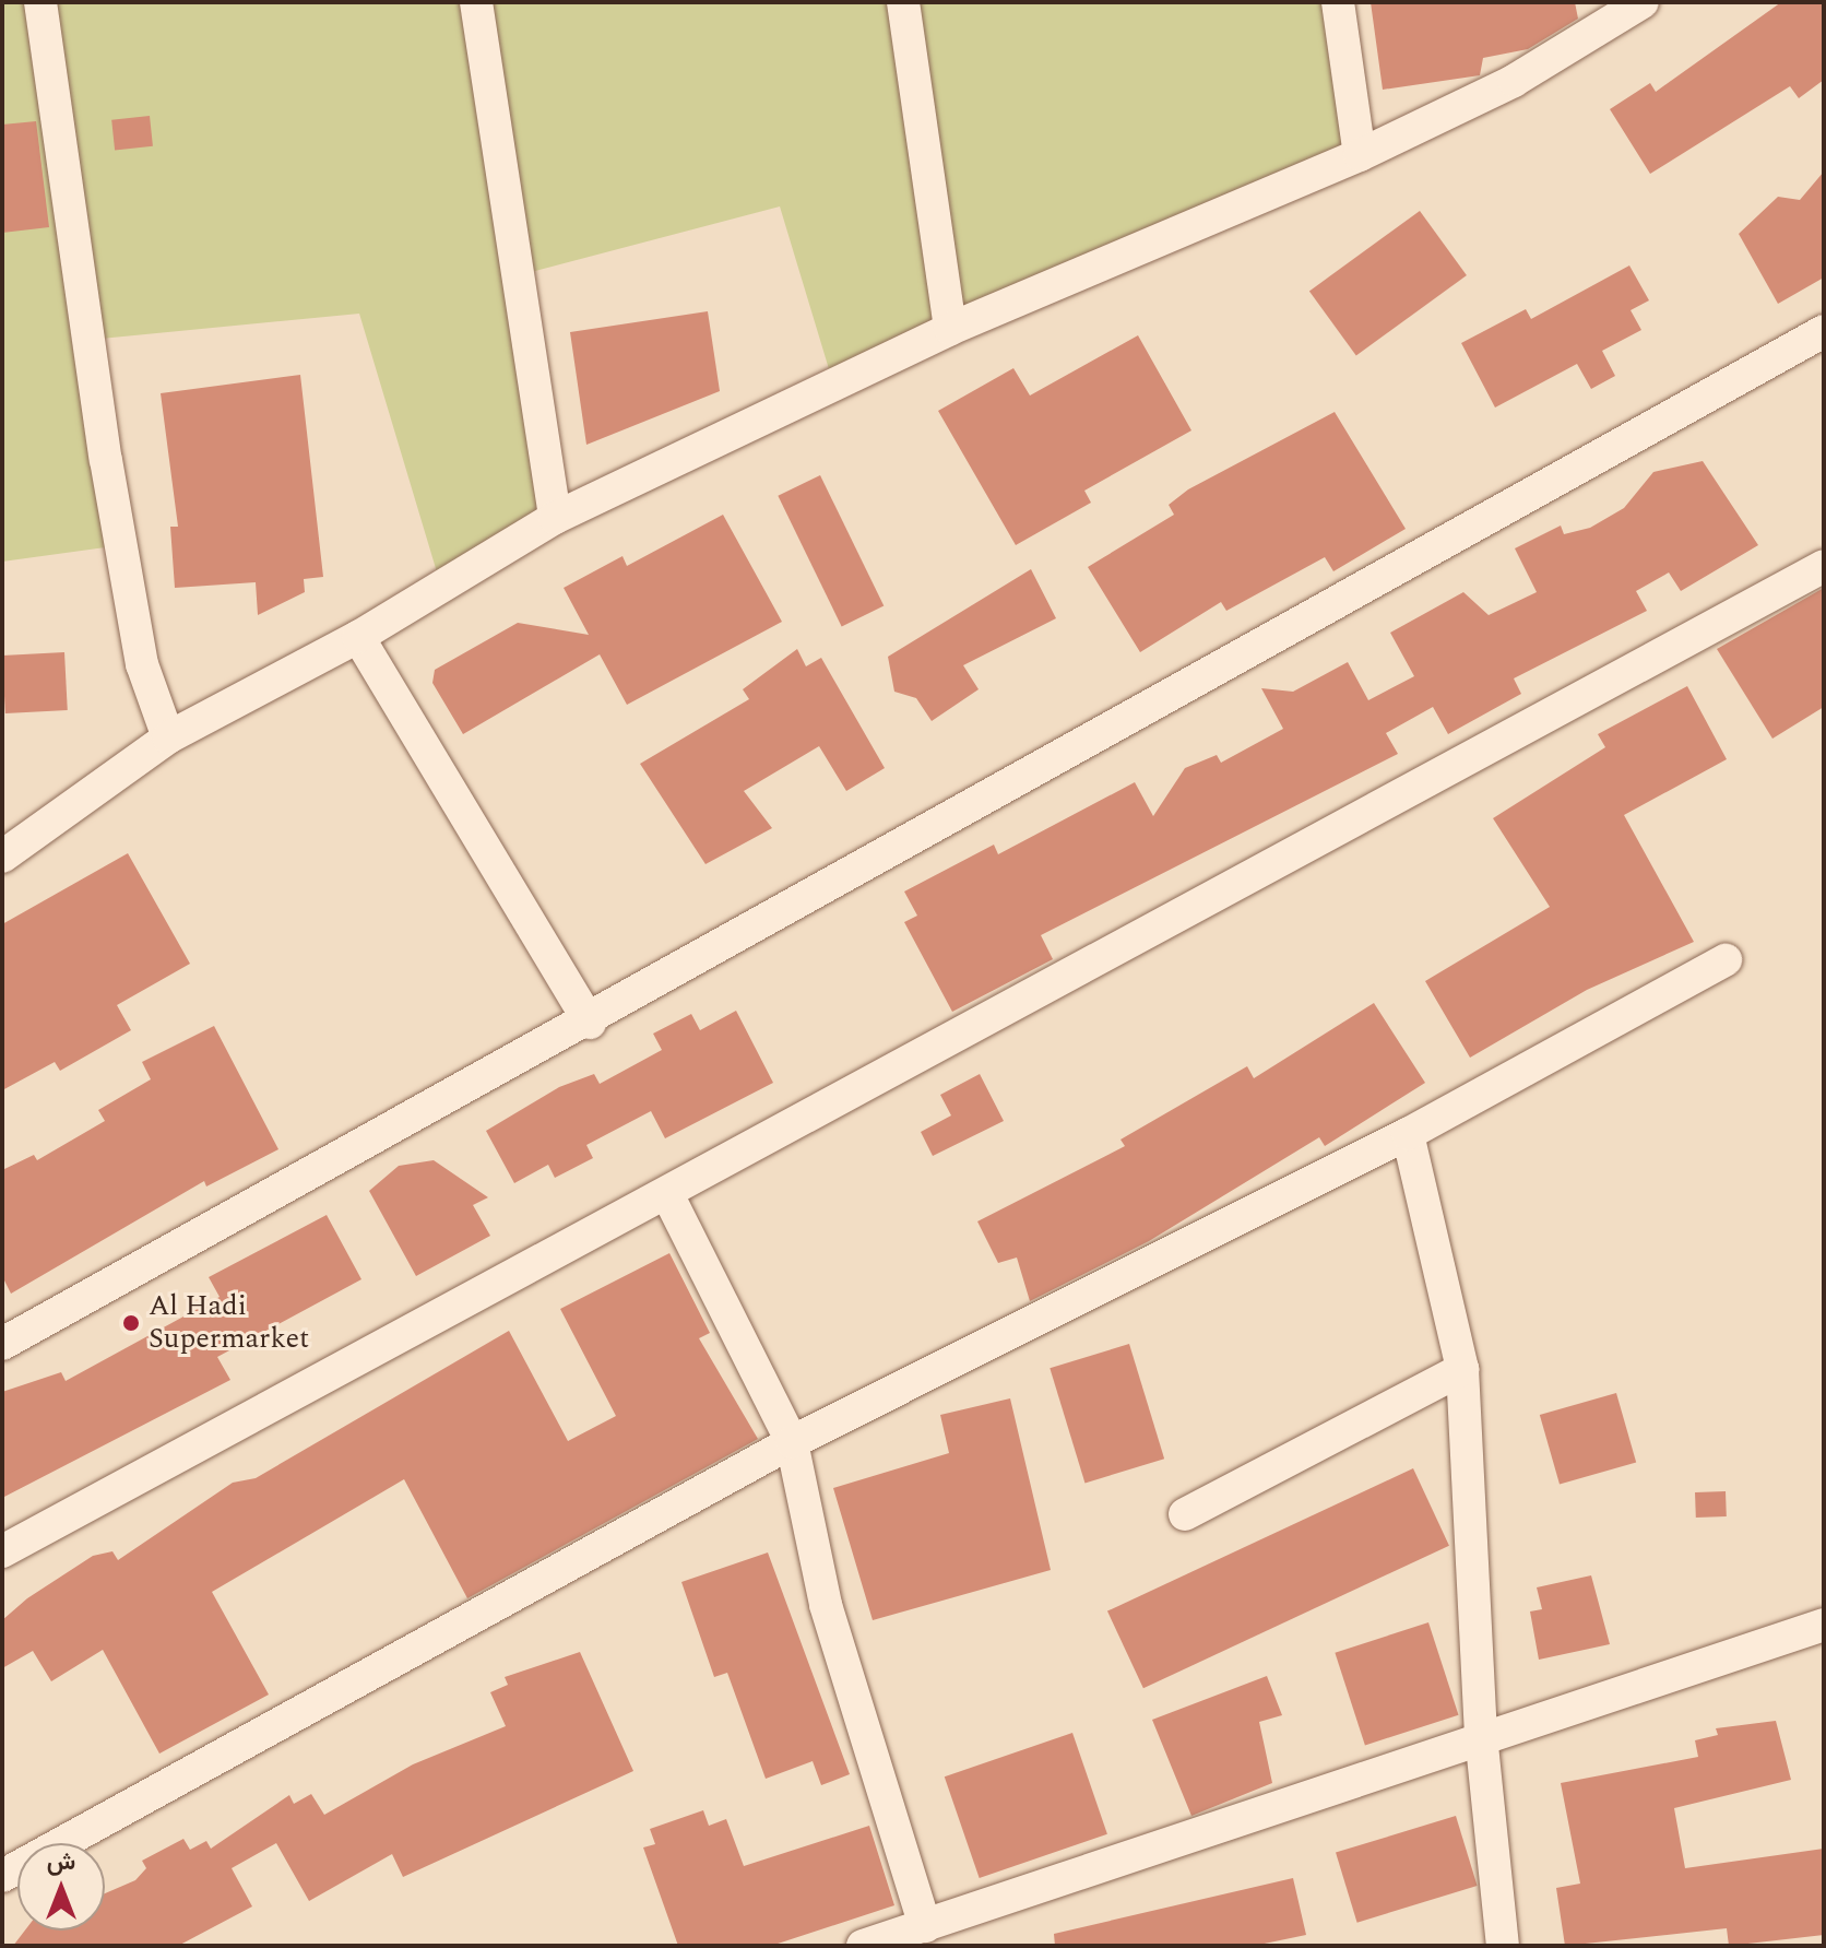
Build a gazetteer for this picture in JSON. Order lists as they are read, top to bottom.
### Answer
{
  "places": ["Al Hadi Supermarket"],
  "north": "top"
}
